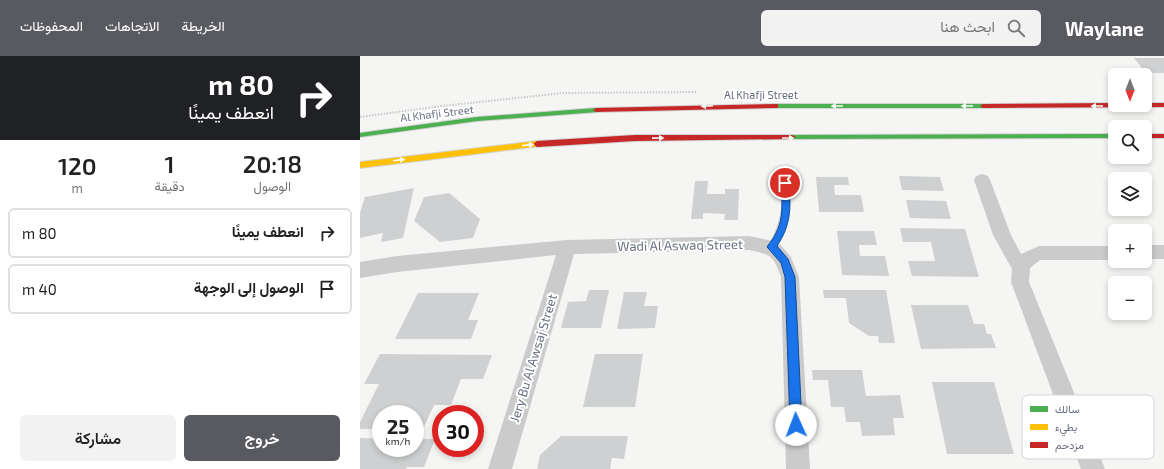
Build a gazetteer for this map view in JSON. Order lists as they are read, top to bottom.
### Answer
{
  "streets": {
    "highway": ["Al Khafji Street"],
    "street": ["Wadi Al Aswaq Street", "Jery Bu Al Awsaj Street"]
  },
  "crossings": [
    ["Wadi Al Aswaq Street", "Jery Bu Al Awsaj Street"]
  ],
  "legend": ["سالك", "بطيء", "مزدحم"],
  "north": "bottom",
  "page": {
    "header": "Waylane",
    "search": "ابحث هنا",
    "nav": ["الخريطة", "الاتجاهات", "المحفوظات"],
    "turn": ["80 m", "انعطف يمينًا"],
    "map_buttons": ["+", "−"],
    "eta": [
      "20:18",
      "الوصول",
      "1",
      "دقيقة",
      "120",
      "m"
    ],
    "list": [
      {
        "name": "انعطف يمينًا",
        "value": "80 m"
      },
      {
        "name": "الوصول إلى الوجهة",
        "value": "40 m"
      }
    ],
    "speed": "25 km/h",
    "limit": "30",
    "buttons": ["خروج", "مشاركة"]
  }
}
